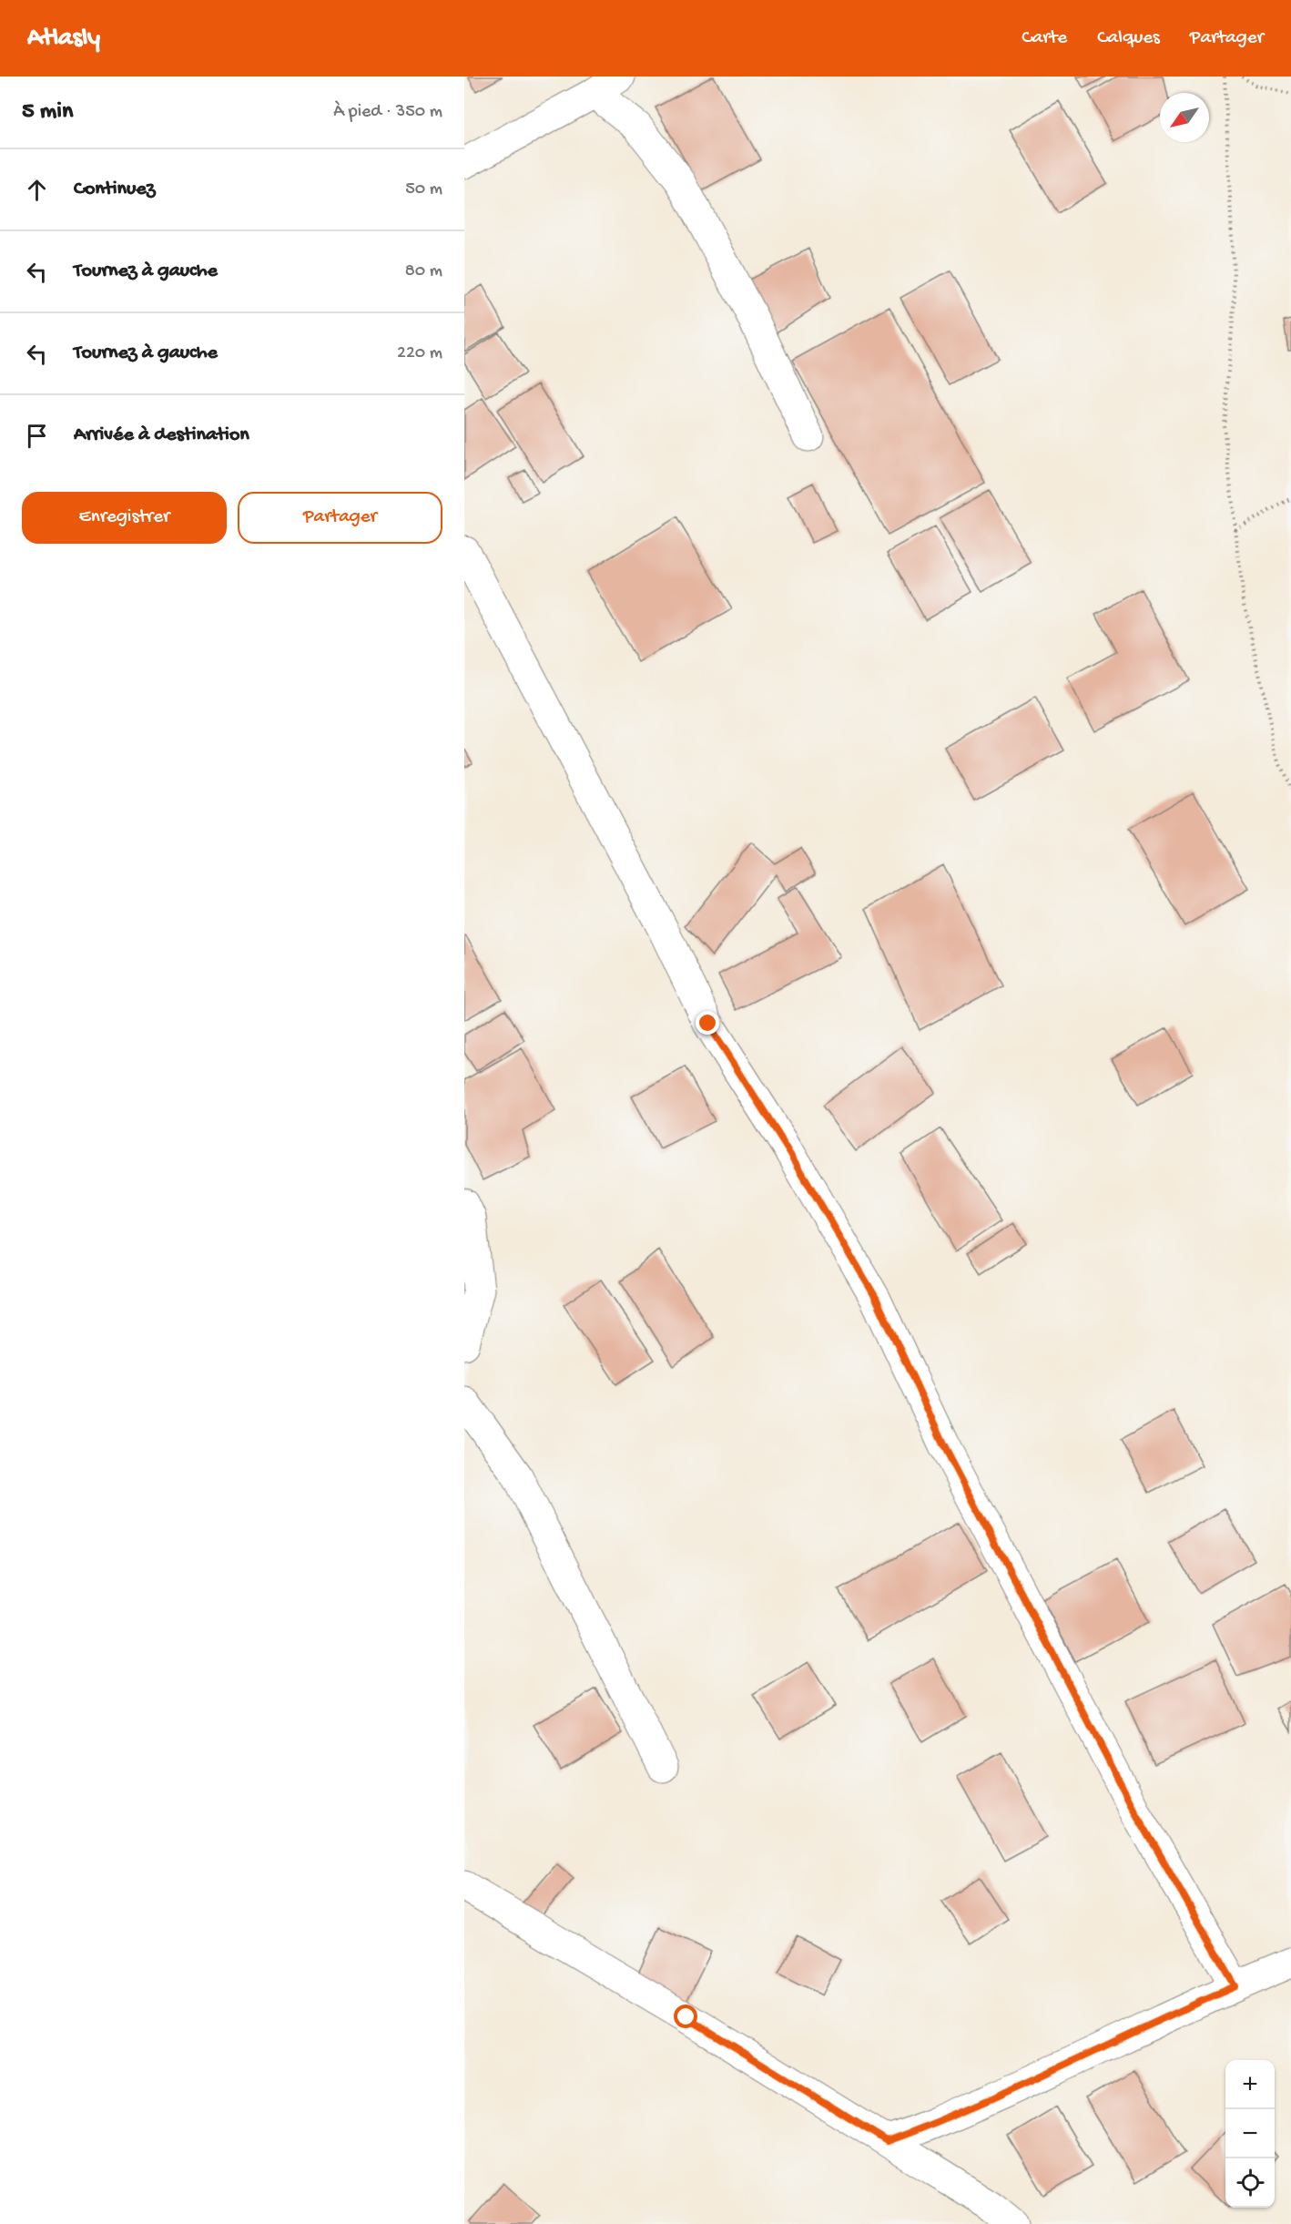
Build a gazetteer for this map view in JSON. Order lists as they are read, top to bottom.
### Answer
{
  "north": "bottom left",
  "page": {
    "header": "Atlasly",
    "nav": ["Carte", "Calques", "Partager"],
    "heading": ["5 min", "À pied · 350 m"],
    "list": [
      ["Continuez", "50 m"],
      ["Tournez à gauche", "80 m"],
      ["Tournez à gauche", "220 m"],
      "Arrivée à destination"
    ],
    "buttons": ["Enregistrer", "Partager"],
    "map_buttons": ["+", "−"]
  }
}
